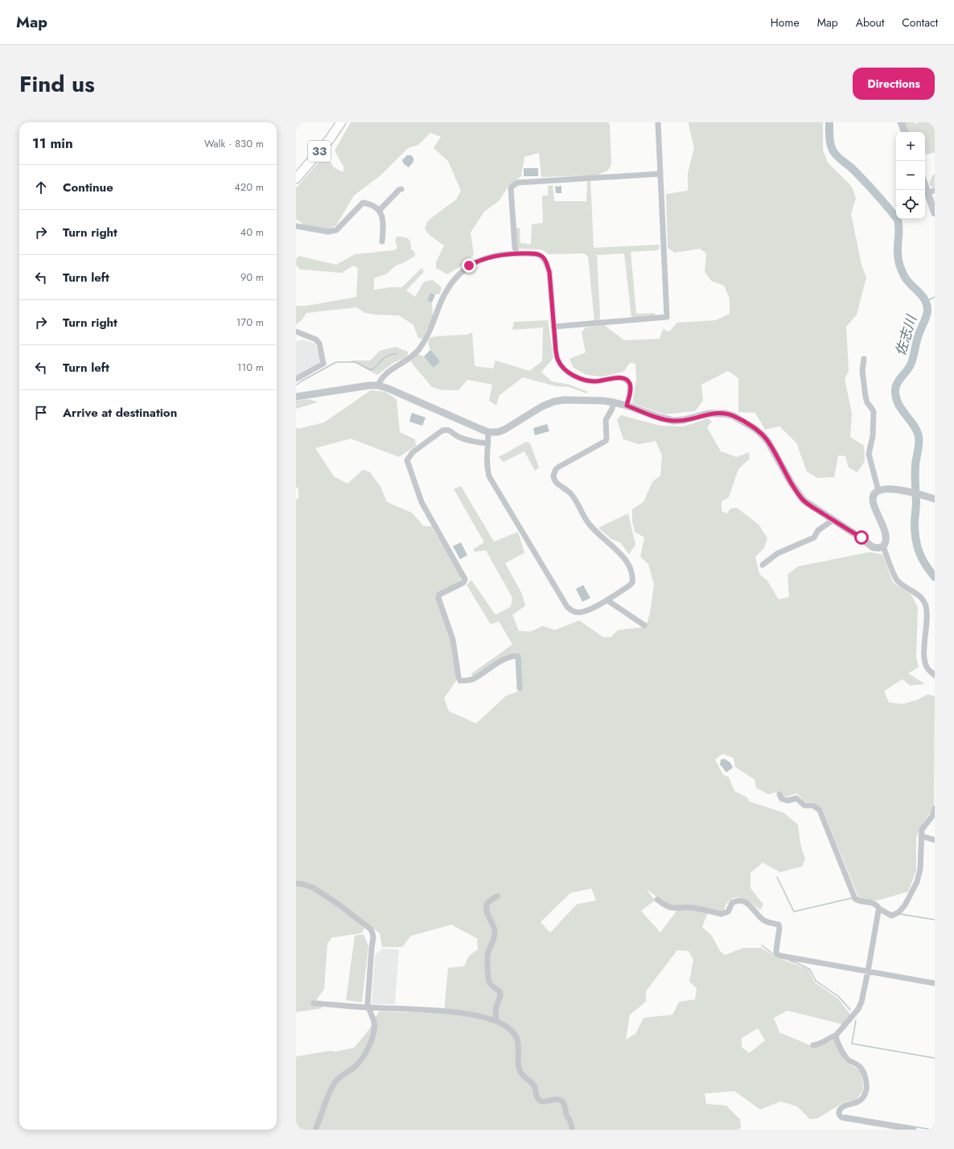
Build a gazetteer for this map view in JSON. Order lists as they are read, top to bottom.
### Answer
{
  "streets": {
    "main road": ["33"]
  },
  "water": ["佐志川"],
  "page": {
    "header": "Map",
    "nav": [
      "Home",
      "Map",
      "About",
      "Contact"
    ],
    "title": "Find us",
    "buttons": "Directions",
    "heading": ["11 min", "Walk · 830 m"],
    "map_buttons": ["+", "−"],
    "list": [
      ["Continue", "420 m"],
      ["Turn right", "40 m"],
      ["Turn left", "90 m"],
      ["Turn right", "170 m"],
      ["Turn left", "110 m"],
      "Arrive at destination"
    ]
  }
}
